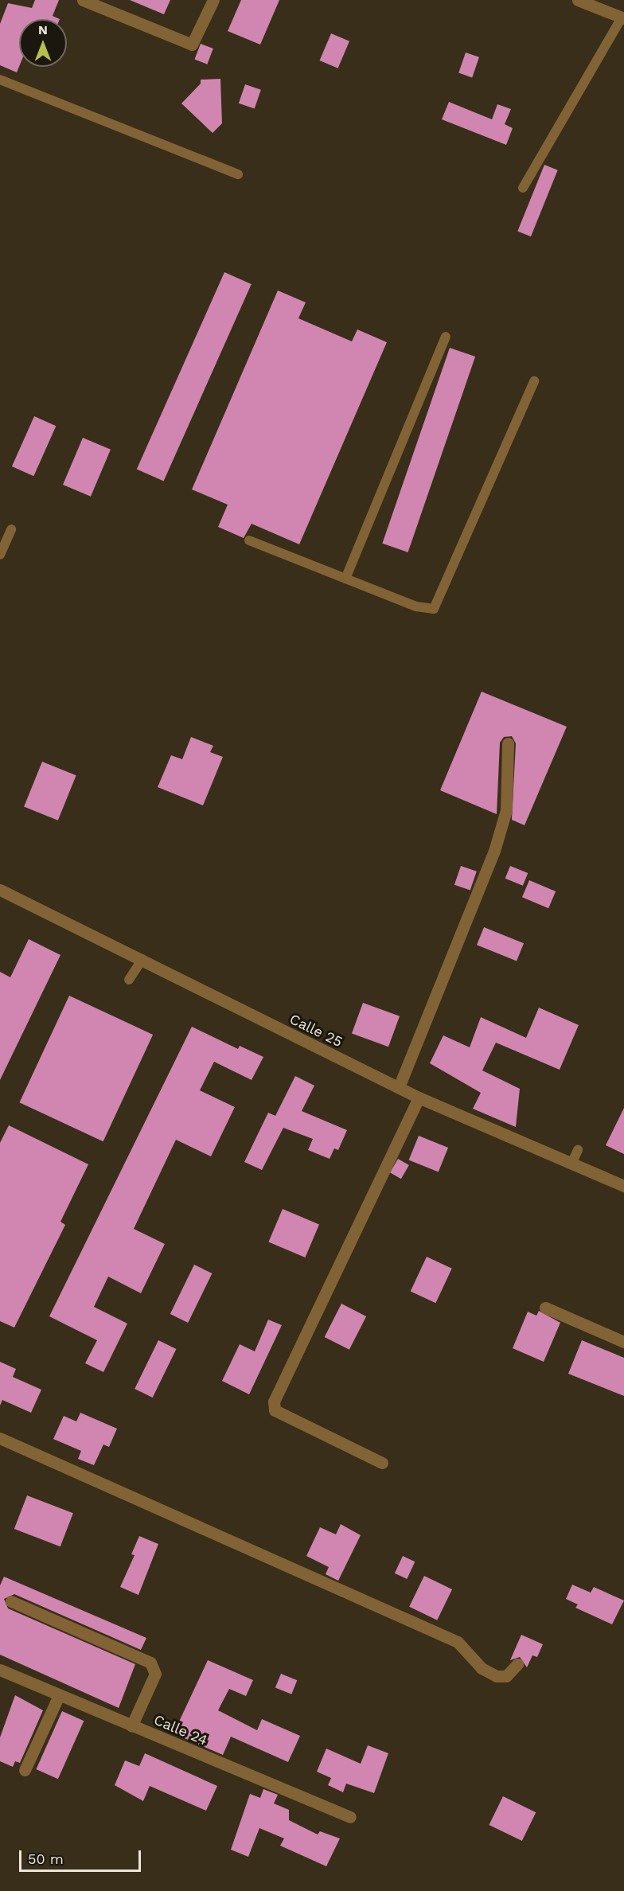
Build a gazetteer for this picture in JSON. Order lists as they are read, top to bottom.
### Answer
{
  "streets": {
    "street": ["Calle 25", "Calle 24"]
  },
  "scale_bar": "50 m",
  "north": "top"
}
